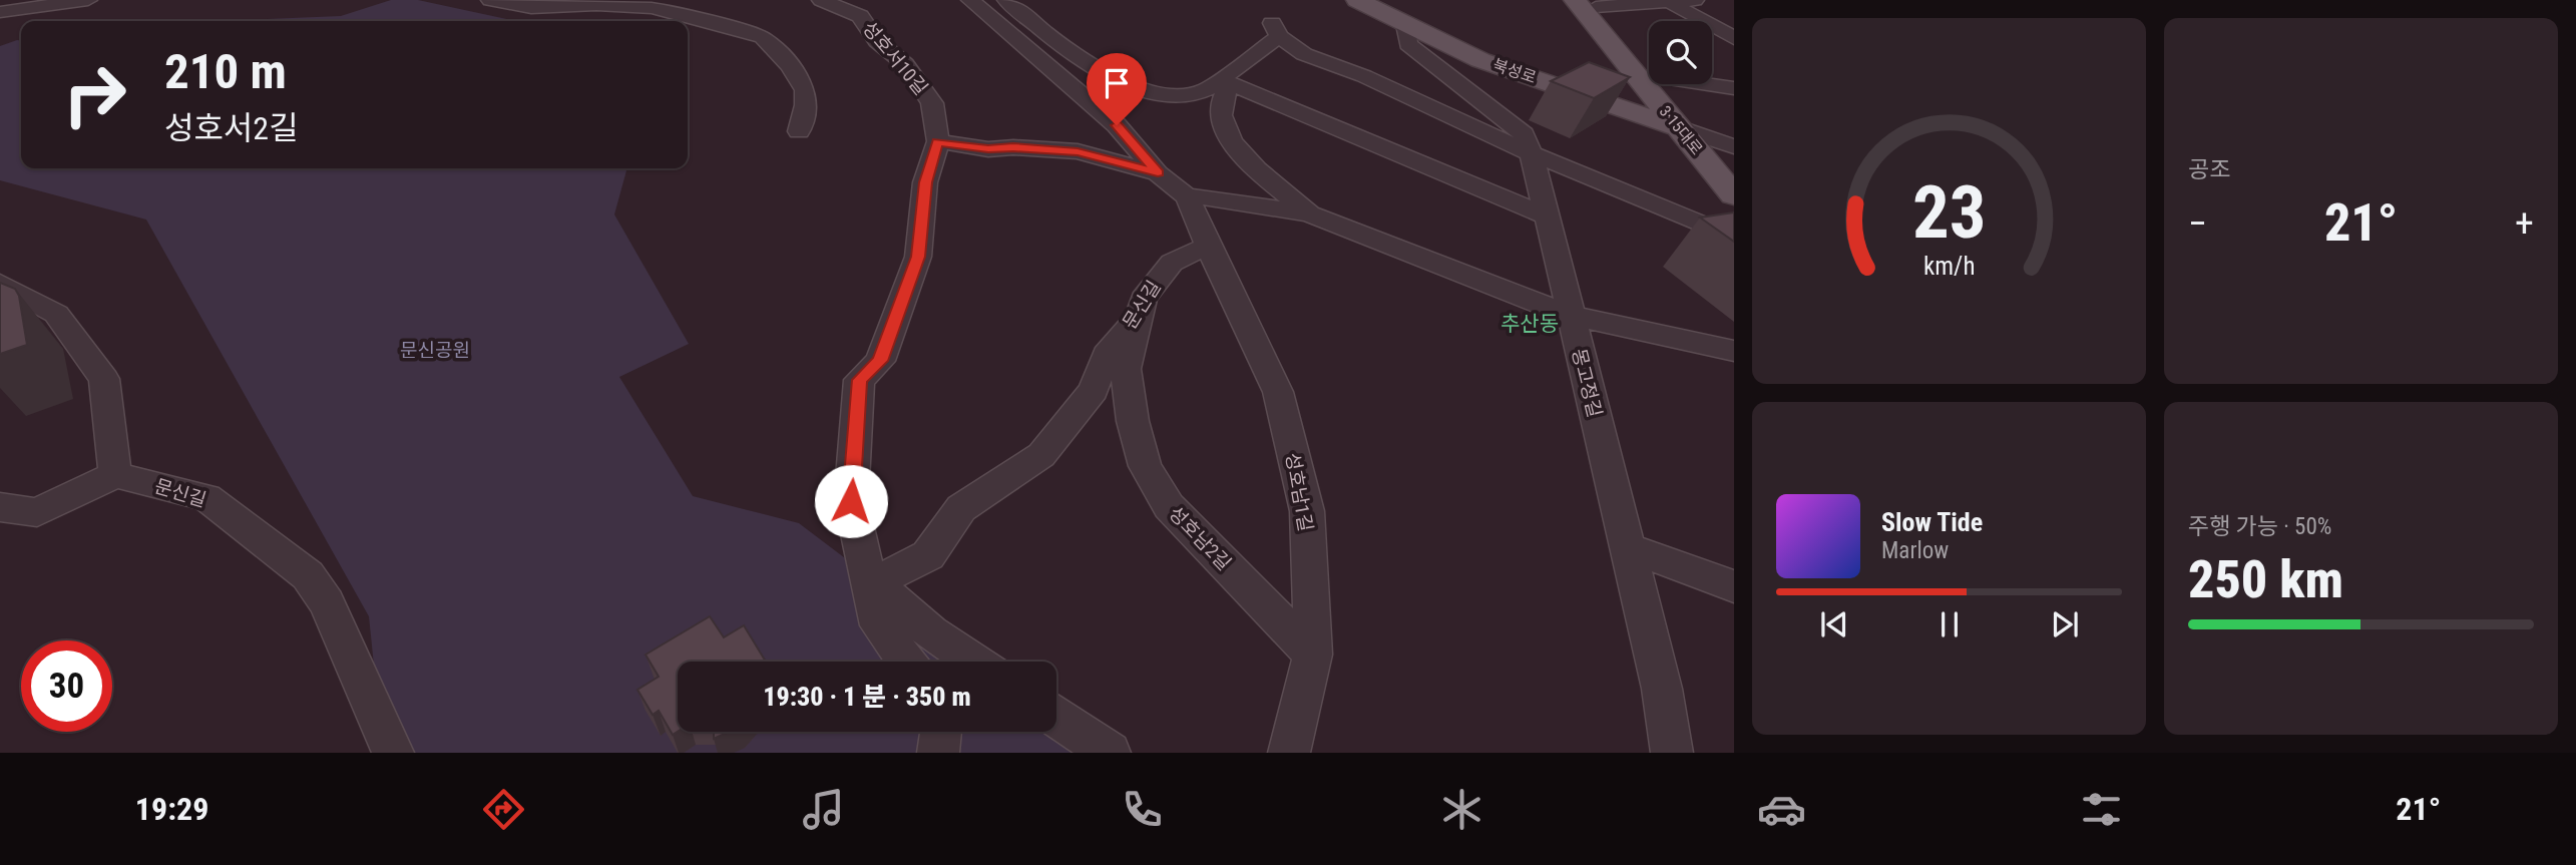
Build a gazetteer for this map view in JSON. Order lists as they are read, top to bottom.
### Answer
{
  "streets": {
    "main road": ["북성로", "3·15대로"],
    "street": [
      "성호서10길",
      "문신길",
      "몽고정길",
      "성호남1길",
      "성호남2길"
    ]
  },
  "crossings": [
    ["성호서10길", "문신길"],
    ["북성로", "3·15대로"],
    ["북성로", "몽고정길"],
    ["문신길", "성호남1길"],
    ["문신길", "성호남2길"],
    ["성호남1길", "성호남2길"]
  ],
  "districts": ["추산동"],
  "parks": ["문신공원"],
  "page": {
    "tile": [
      "공조",
      ["주행 가능 · 50%", "250 km"]
    ],
    "turn": ["210 m", "성호서2길"],
    "heat": ["−", "21°", "+"],
    "song": ["Slow Tide", "Marlow"],
    "limit": "30",
    "trip": "19:30 · 1 분 · 350 m",
    "tabs": ["19:29", "21°"],
    "gauge": ["23", "km/h"]
  }
}
